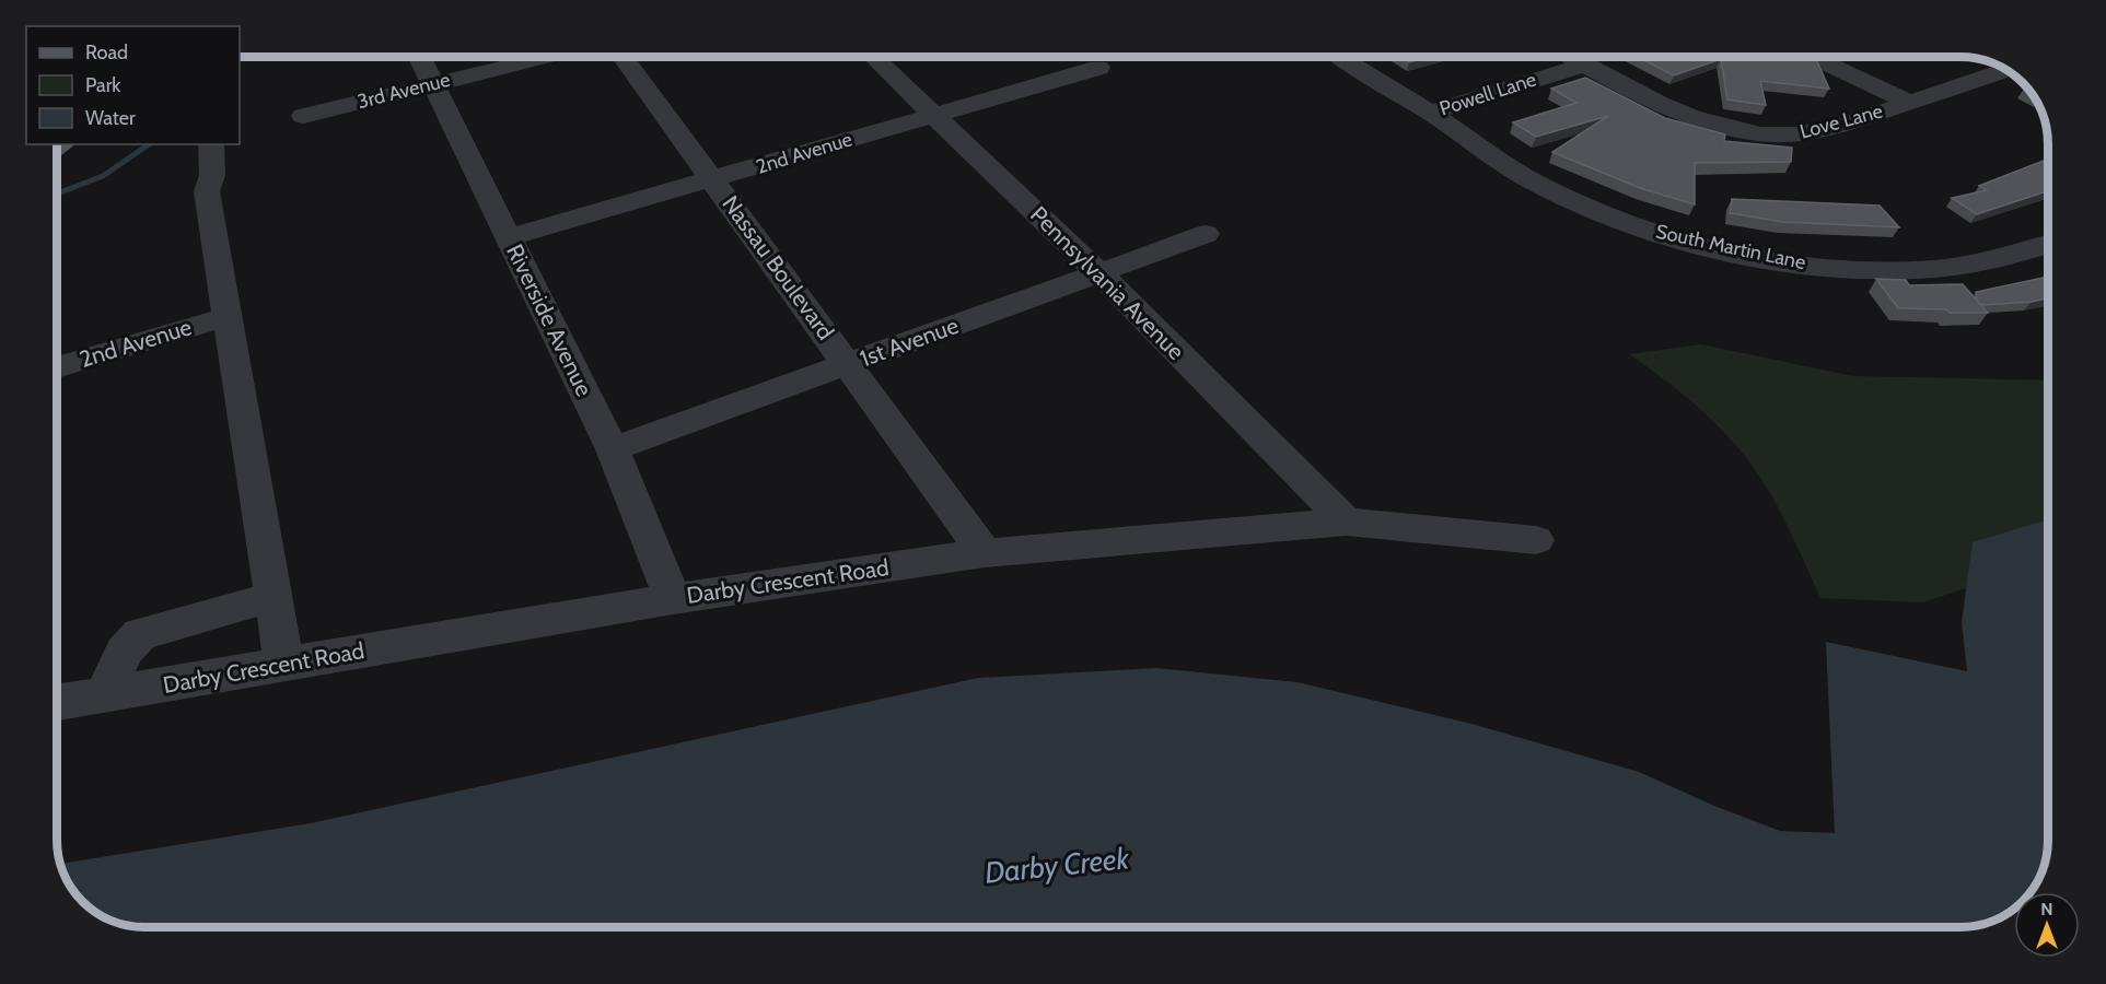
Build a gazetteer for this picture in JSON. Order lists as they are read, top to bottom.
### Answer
{
  "streets": {
    "street": [
      "3rd Avenue",
      "Powell Lane",
      "Love Lane",
      "2nd Avenue",
      "South Martin Lane",
      "Nassau Boulevard",
      "Pennsylvania Avenue",
      "Riverside Avenue",
      "1st Avenue",
      "Darby Crescent Road"
    ]
  },
  "crossings": [
    ["3rd Avenue", "Riverside Avenue"],
    ["Powell Lane", "Love Lane"],
    ["Powell Lane", "South Martin Lane"],
    ["2nd Avenue", "Nassau Boulevard"],
    ["2nd Avenue", "Pennsylvania Avenue"],
    ["2nd Avenue", "Riverside Avenue"],
    ["Nassau Boulevard", "1st Avenue"],
    ["Nassau Boulevard", "Darby Crescent Road"],
    ["Pennsylvania Avenue", "1st Avenue"],
    ["Pennsylvania Avenue", "Darby Crescent Road"],
    ["Riverside Avenue", "1st Avenue"],
    ["Riverside Avenue", "Darby Crescent Road"]
  ],
  "water": ["Darby Creek"],
  "legend": ["Road", "Park", "Water"],
  "north": "top"
}
